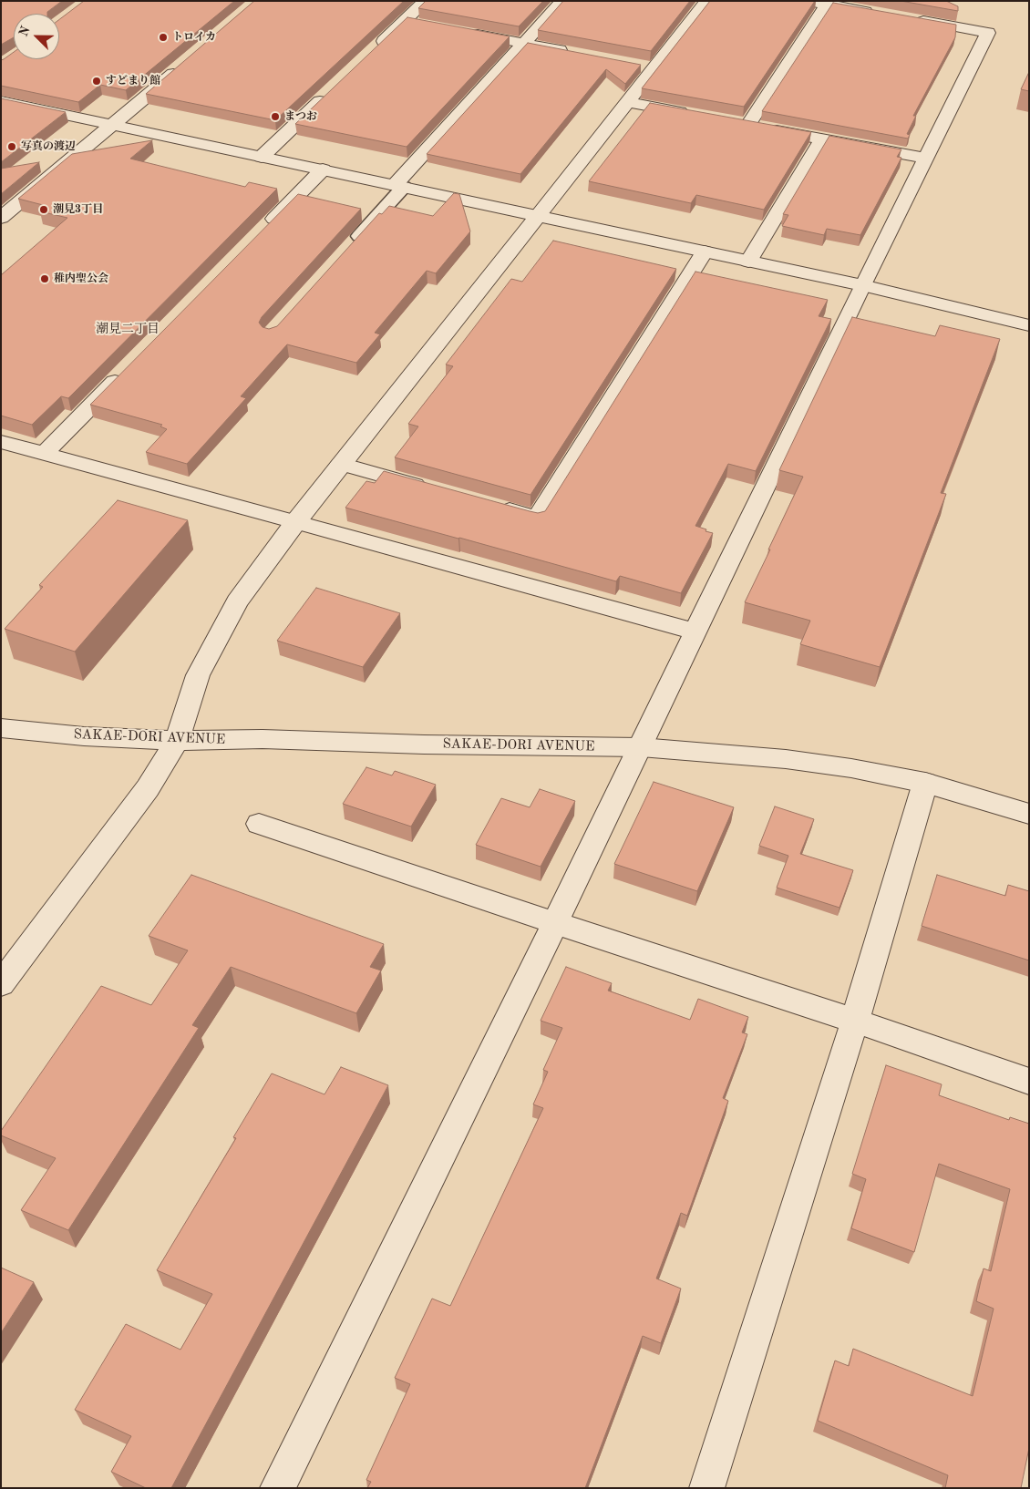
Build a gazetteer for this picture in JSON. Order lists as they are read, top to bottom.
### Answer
{
  "streets": {
    "street": ["SAKAE-DORI AVENUE"]
  },
  "districts": ["潮見二丁目"],
  "places": [
    "トロイカ",
    "すどまり館",
    "まつお",
    "写真の渡辺",
    "潮見3丁目",
    "稚内聖公会"
  ],
  "north": "top left"
}
